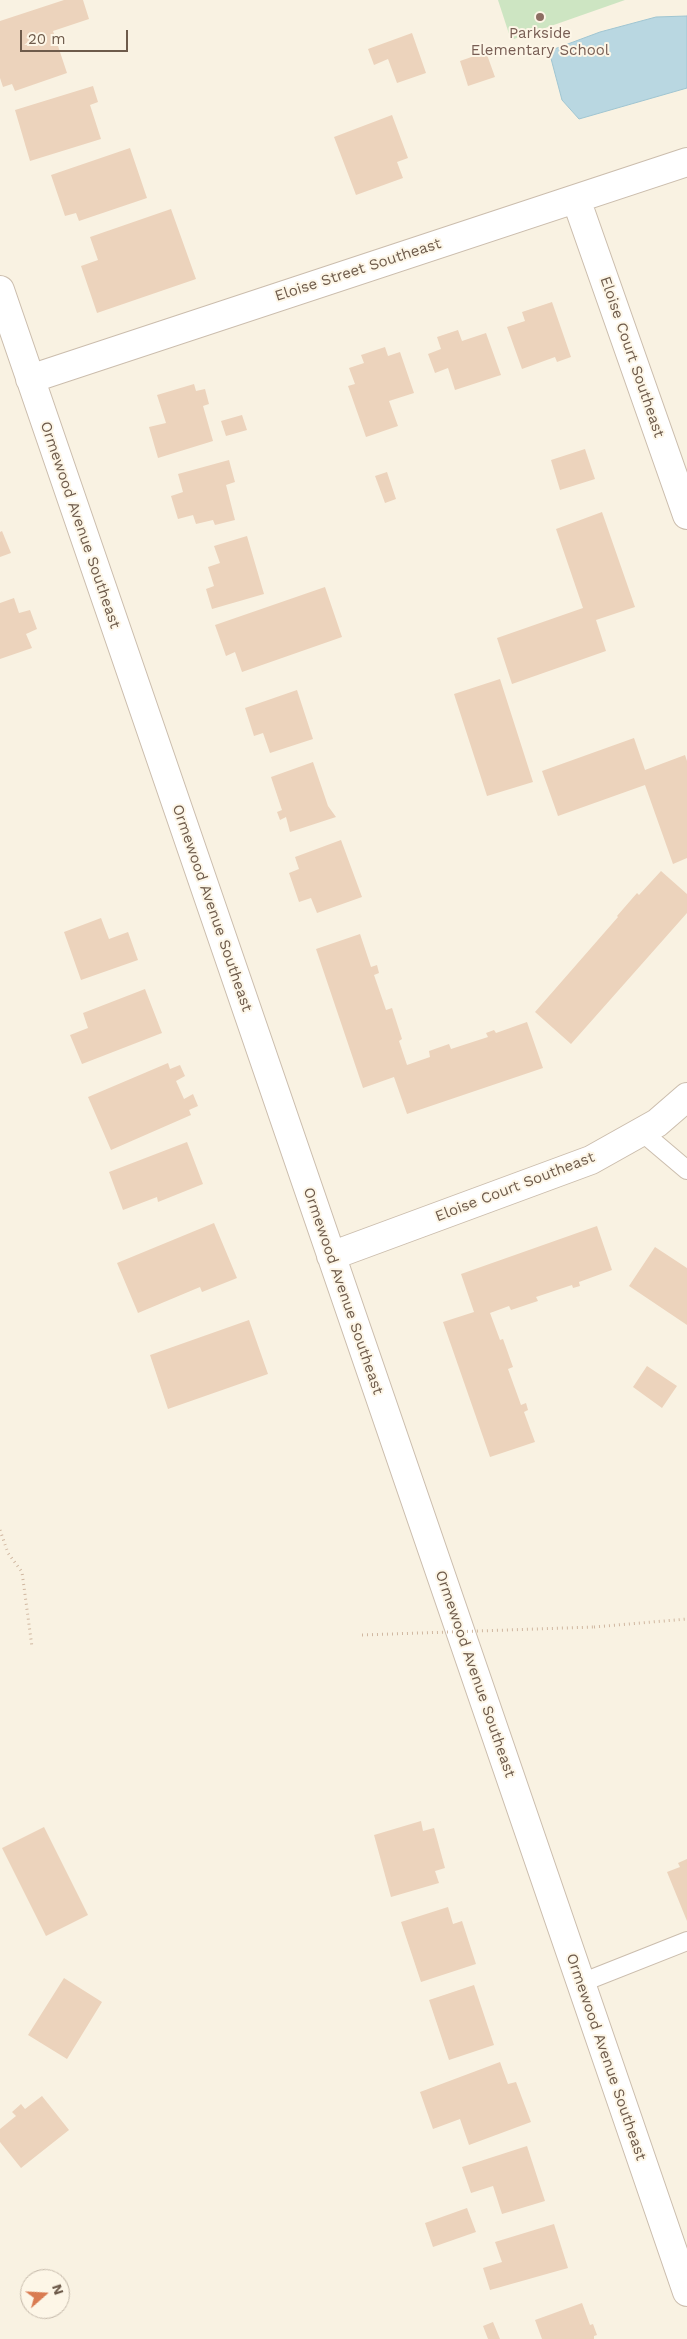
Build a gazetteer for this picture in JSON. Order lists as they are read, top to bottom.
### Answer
{
  "streets": {
    "street": ["Eloise Street Southeast", "Eloise Court Southeast", "Ormewood Avenue Southeast"]
  },
  "crossings": [
    ["Eloise Street Southeast", "Eloise Court Southeast"],
    ["Eloise Street Southeast", "Ormewood Avenue Southeast"],
    ["Eloise Court Southeast", "Ormewood Avenue Southeast"]
  ],
  "places": ["Parkside Elementary School"],
  "scale_bar": "20 m",
  "north": "right"
}
